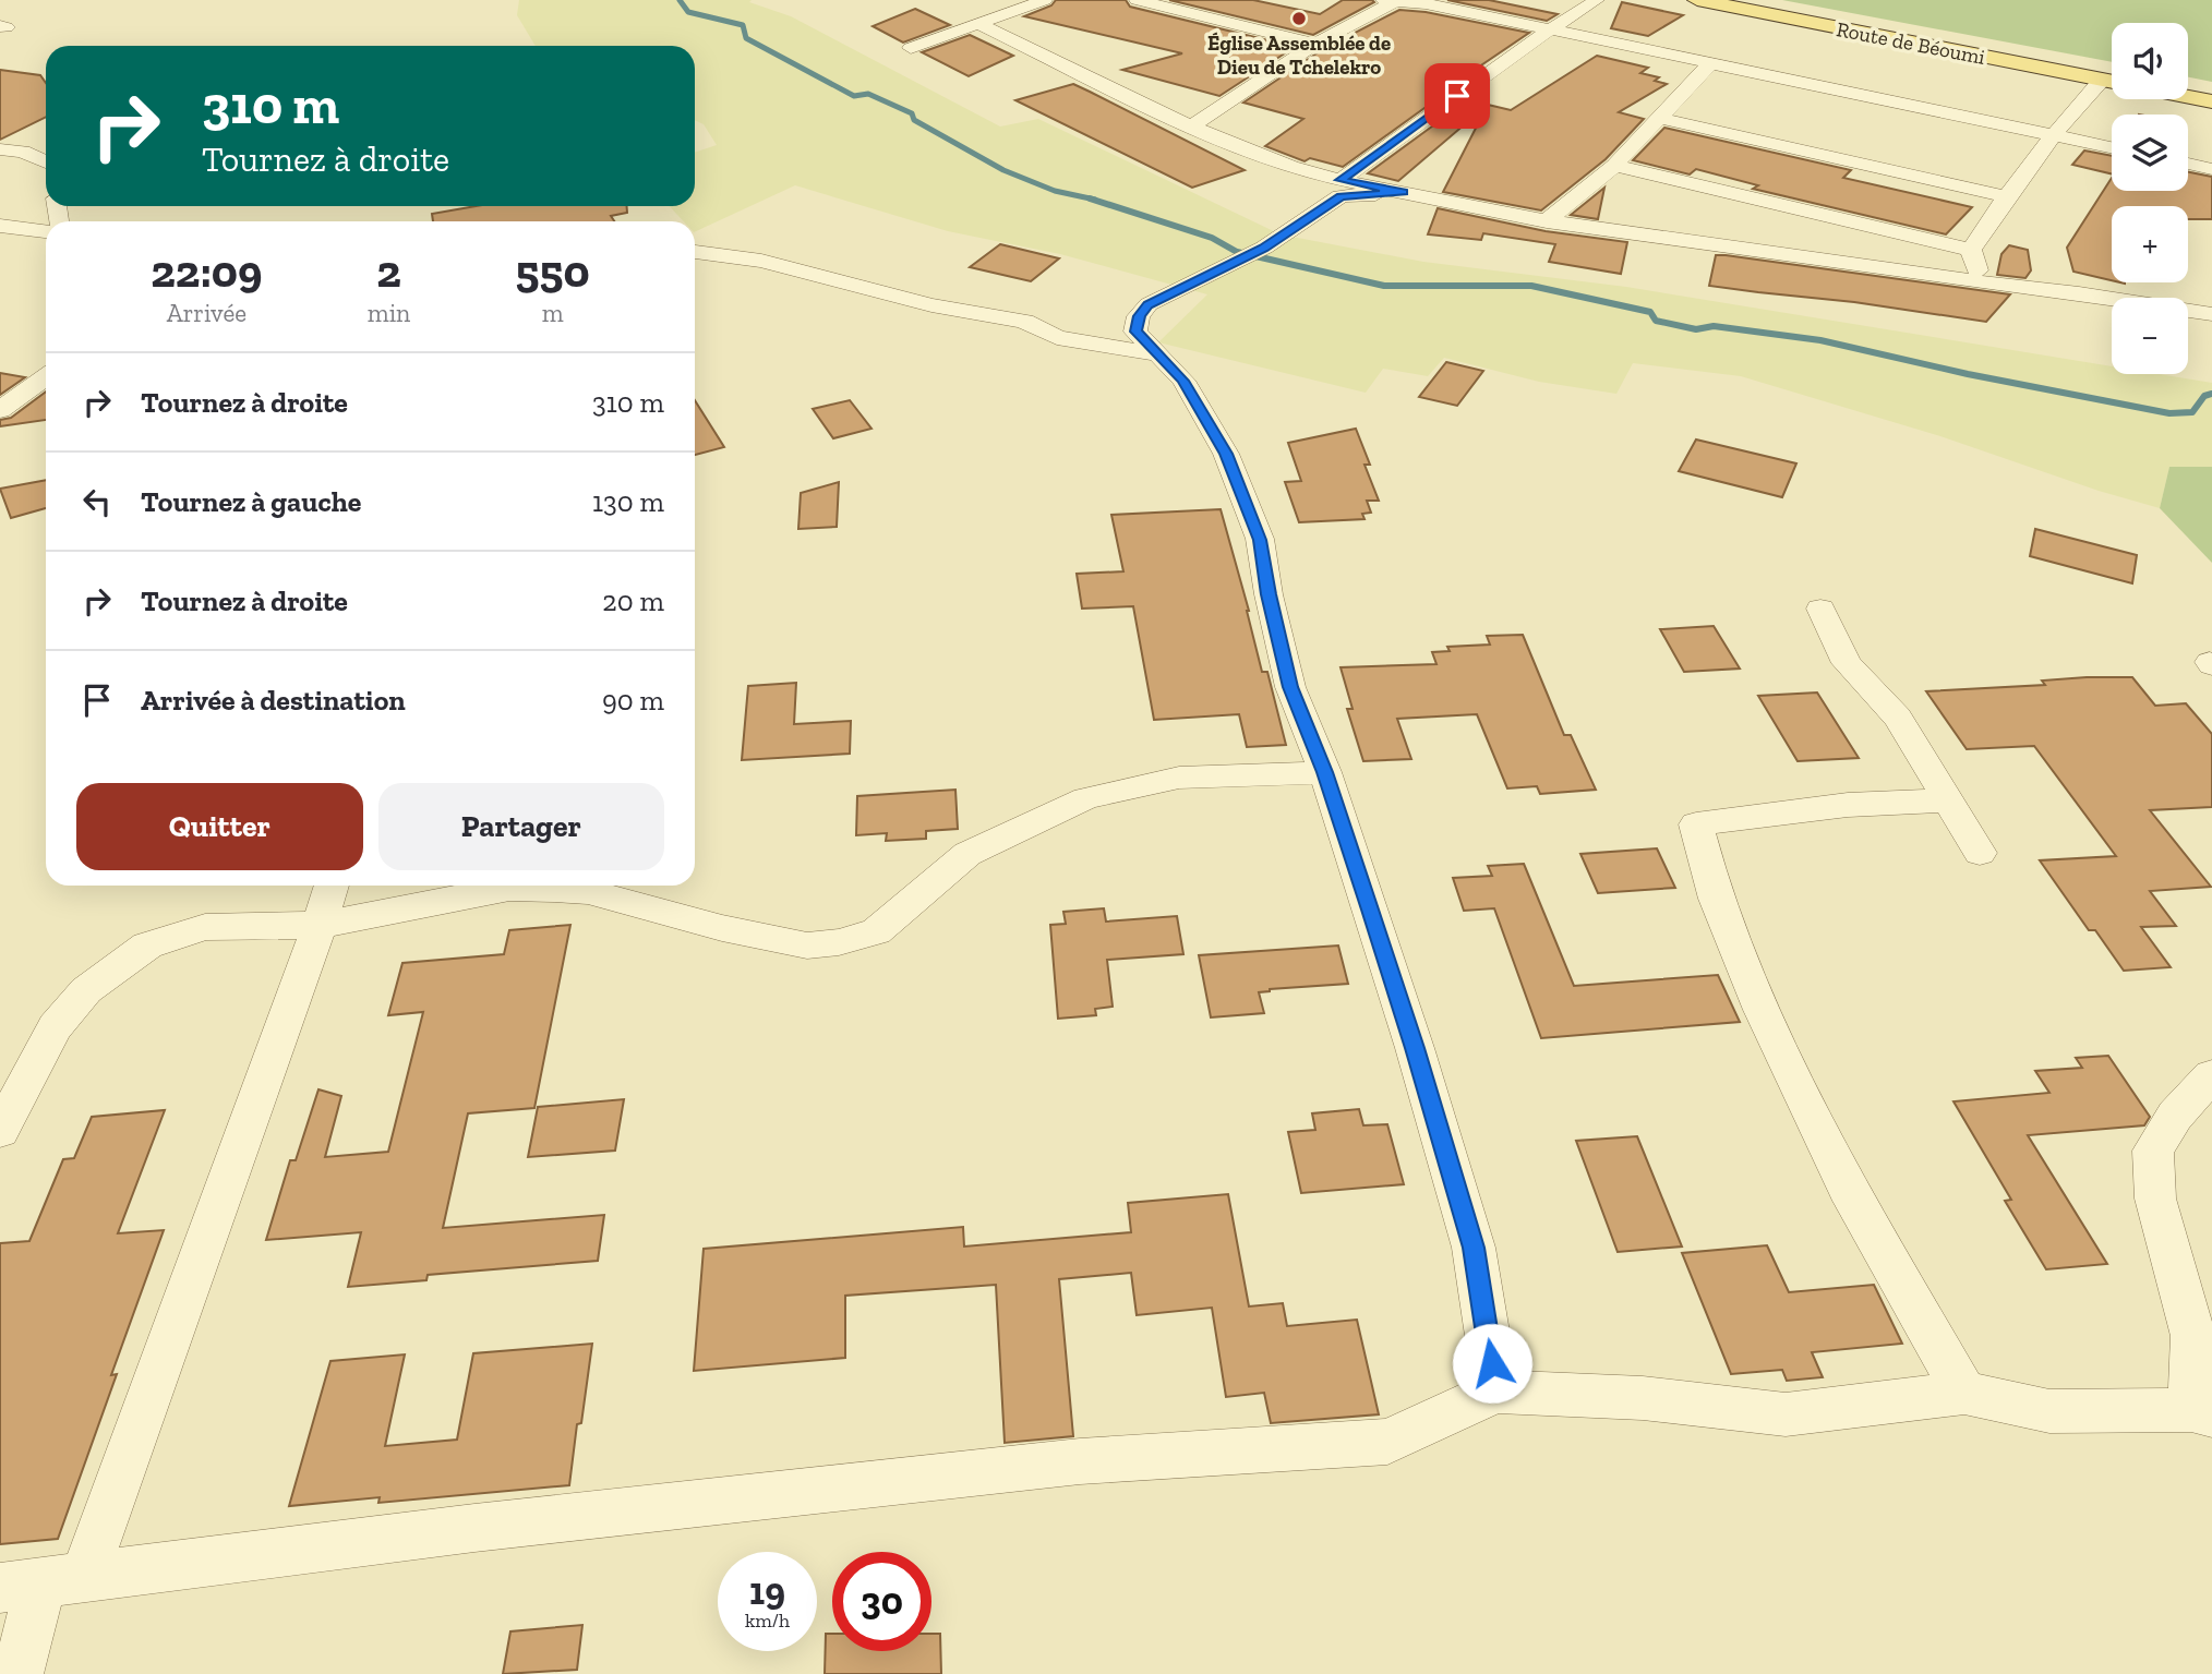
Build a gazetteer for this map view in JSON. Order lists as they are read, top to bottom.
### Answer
{
  "streets": {
    "main road": ["Route de Béoumi"]
  },
  "places": ["Église Assemblée de Dieu de Tchelekro"],
  "page": {
    "map_buttons": ["+", "−"],
    "turn": ["310 m", "Tournez à droite"],
    "eta": [
      "22:09",
      "Arrivée",
      "2",
      "min",
      "550",
      "m"
    ],
    "list": [
      {
        "name": "Tournez à droite",
        "value": "310 m"
      },
      {
        "name": "Tournez à gauche",
        "value": "130 m"
      },
      {
        "name": "Tournez à droite",
        "value": "20 m"
      },
      {
        "name": "Arrivée à destination",
        "value": "90 m"
      }
    ],
    "buttons": ["Quitter", "Partager"],
    "speed": "19 km/h",
    "limit": "30"
  }
}
